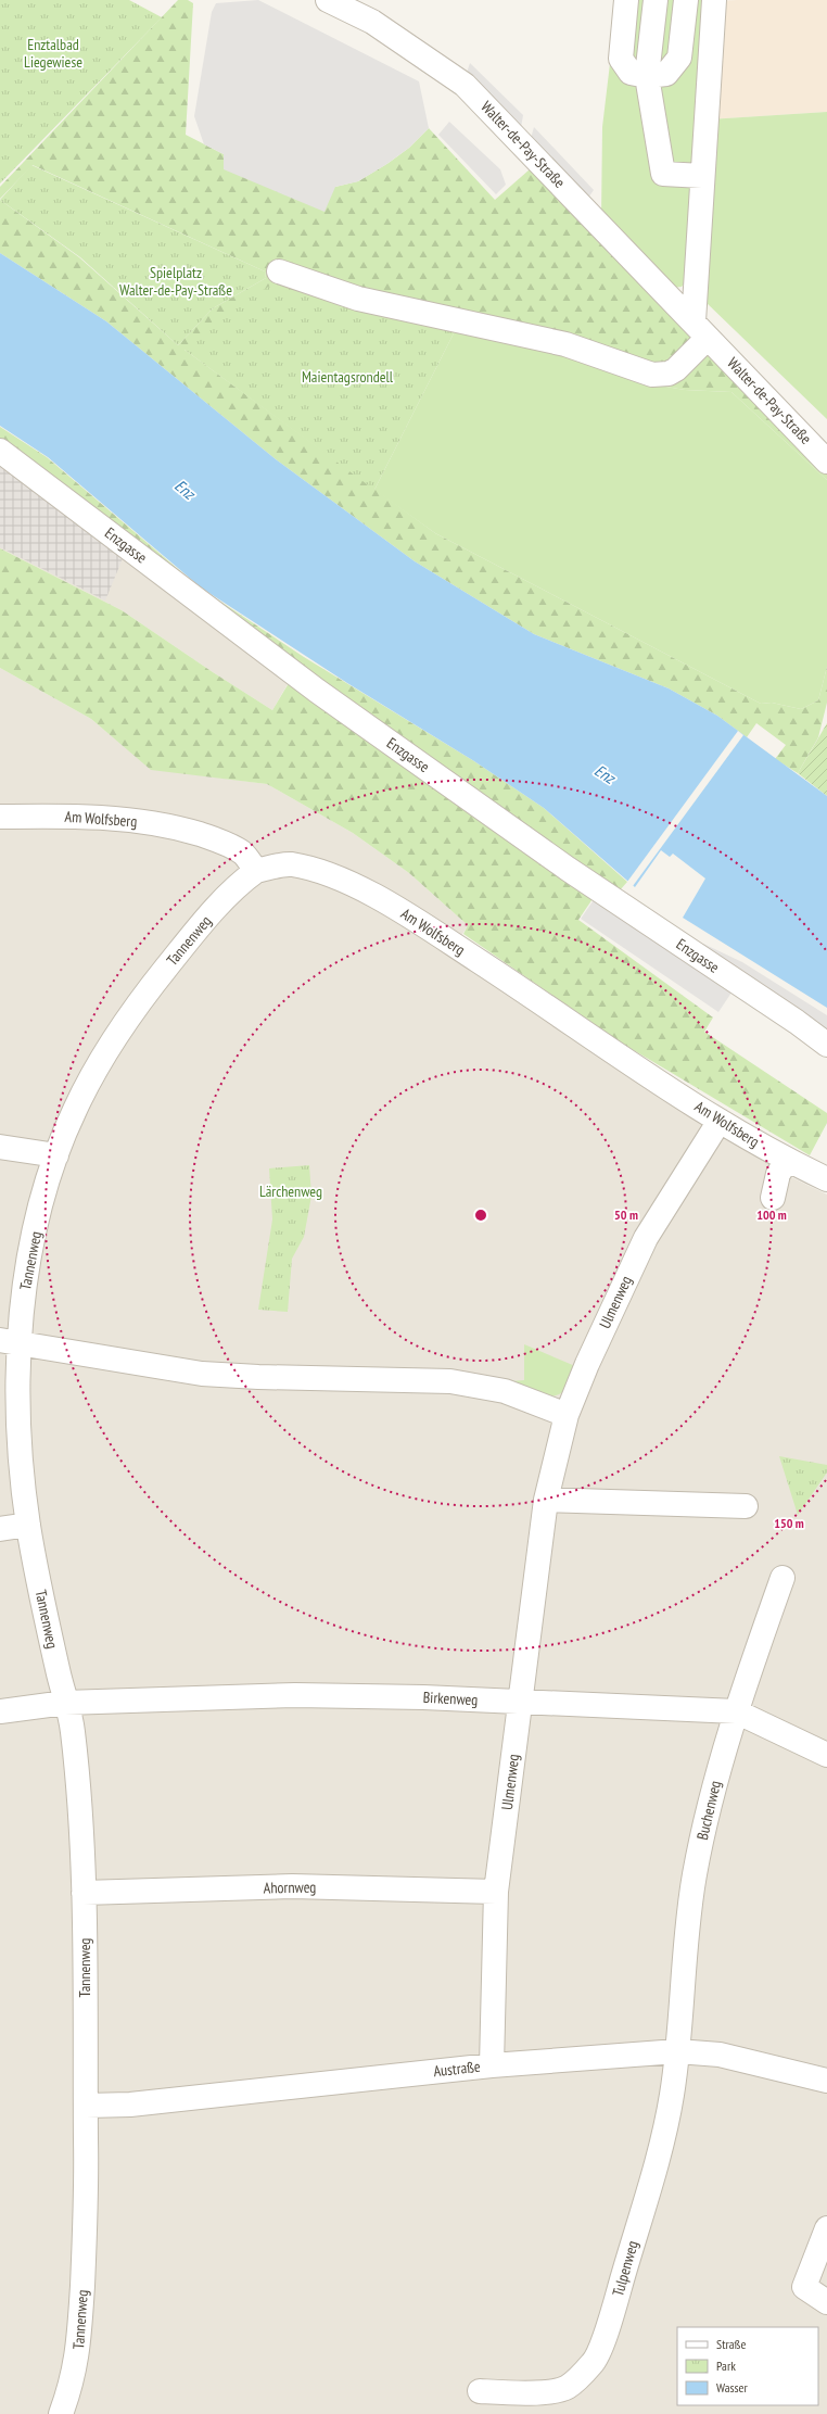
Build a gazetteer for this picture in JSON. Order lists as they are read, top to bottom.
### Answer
{
  "streets": {
    "street": [
      "Walter-de-Pay-Straße",
      "Enzgasse",
      "Am Wolfsberg",
      "Tannenweg",
      "Ulmenweg",
      "Birkenweg",
      "Buchenweg",
      "Ahornweg",
      "Austraße",
      "Tulpenweg"
    ]
  },
  "crossings": [
    ["Am Wolfsberg", "Tannenweg"],
    ["Am Wolfsberg", "Ulmenweg"],
    ["Tannenweg", "Birkenweg"],
    ["Tannenweg", "Ahornweg"],
    ["Tannenweg", "Austraße"],
    ["Ulmenweg", "Birkenweg"],
    ["Ulmenweg", "Ahornweg"],
    ["Ulmenweg", "Austraße"],
    ["Birkenweg", "Buchenweg"],
    ["Buchenweg", "Austraße"],
    ["Buchenweg", "Tulpenweg"],
    ["Austraße", "Tulpenweg"]
  ],
  "water": ["Enz"],
  "parks": [
    "Enztalbad Liegewiese",
    "Spielplatz Walter-de-Pay-Straße",
    "Maientagsrondell",
    "Lärchenweg"
  ],
  "legend": ["Straße", "Park", "Wasser"],
  "rings": ["50 m", "100 m", "150 m"]
}
